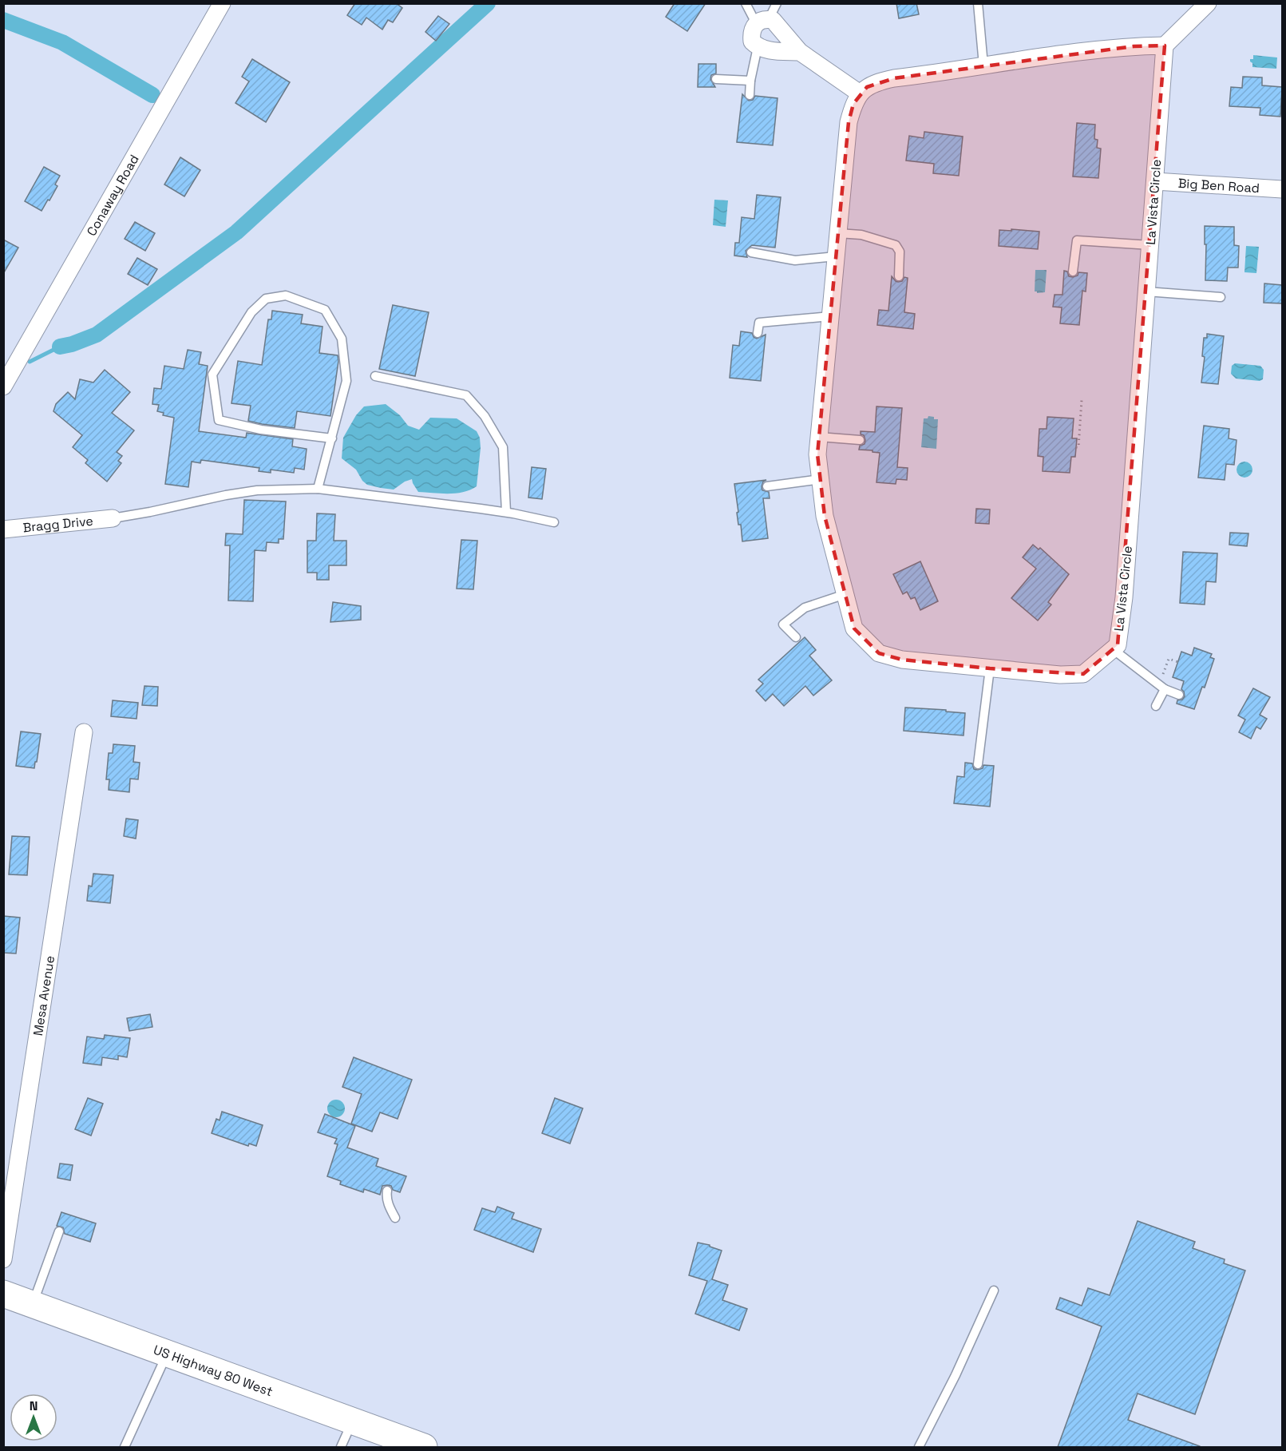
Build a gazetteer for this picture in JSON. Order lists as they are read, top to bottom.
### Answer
{
  "streets": {
    "main road": ["US Highway 80 West"],
    "street": [
      "Big Ben Road",
      "Conaway Road",
      "La Vista Circle",
      "Bragg Drive",
      "Mesa Avenue"
    ]
  },
  "crossings": [
    ["Big Ben Road", "La Vista Circle"]
  ],
  "north": "top"
}
